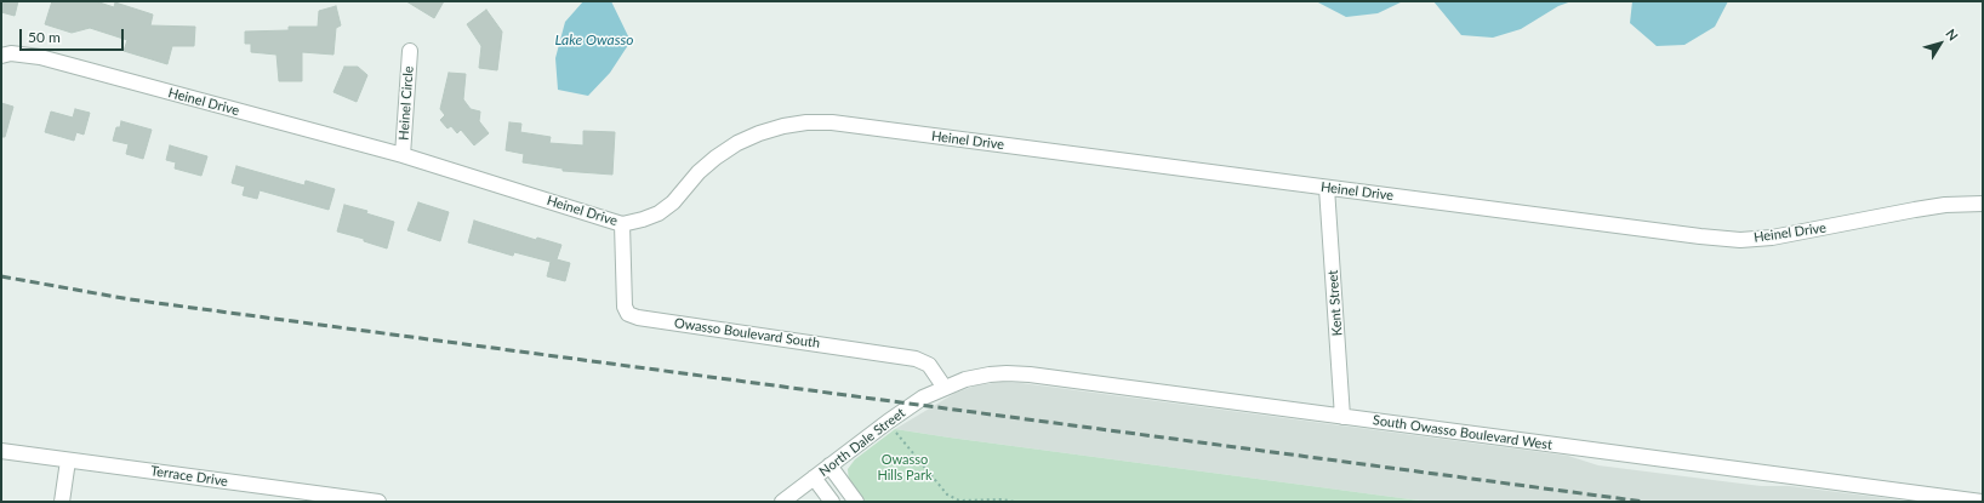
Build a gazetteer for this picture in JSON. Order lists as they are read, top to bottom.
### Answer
{
  "streets": {
    "street": [
      "Heinel Drive",
      "Heinel Circle",
      "Kent Street",
      "Owasso Boulevard South",
      "South Owasso Boulevard West",
      "North Dale Street",
      "Terrace Drive"
    ]
  },
  "crossings": [
    ["Heinel Drive", "Heinel Circle"],
    ["Heinel Drive", "Kent Street"],
    ["Heinel Drive", "Owasso Boulevard South"],
    ["Kent Street", "South Owasso Boulevard West"],
    ["Owasso Boulevard South", "South Owasso Boulevard West"],
    ["Owasso Boulevard South", "North Dale Street"],
    ["South Owasso Boulevard West", "North Dale Street"]
  ],
  "water": ["Lake Owasso"],
  "parks": ["Owasso Hills Park"],
  "scale_bar": "50 m",
  "north": "top right"
}
